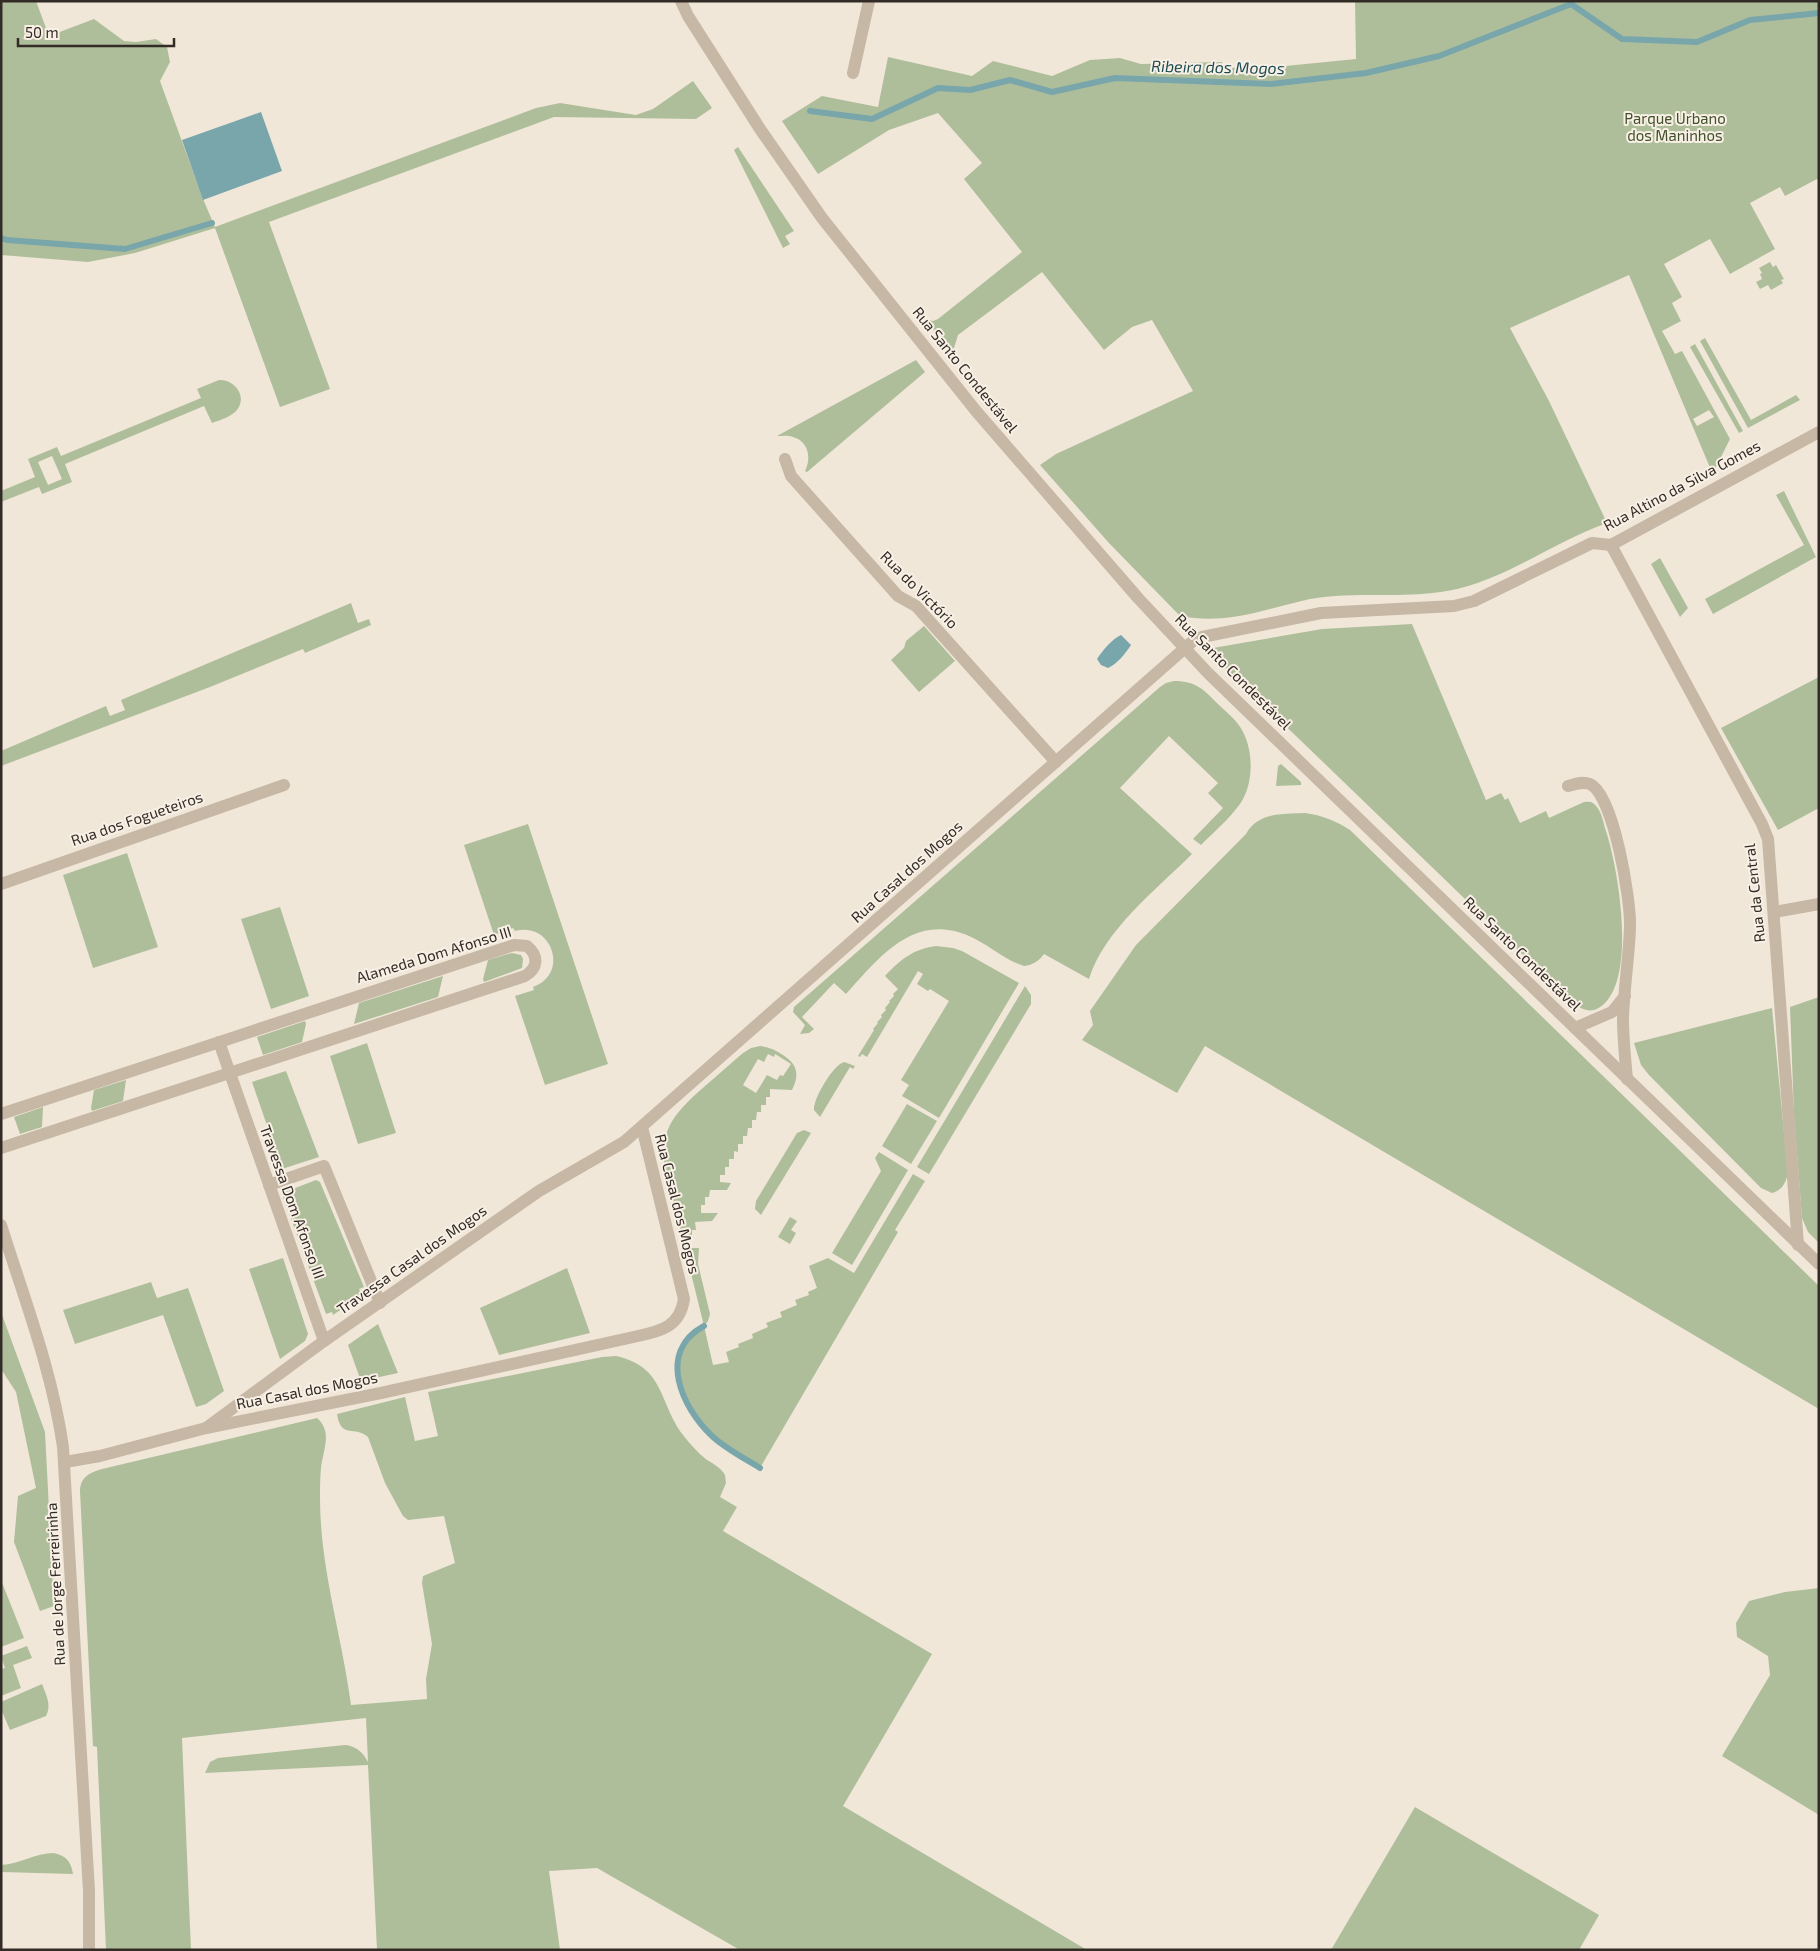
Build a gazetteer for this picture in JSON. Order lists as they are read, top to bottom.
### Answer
{
  "streets": {
    "street": [
      "Rua Santo Condestável",
      "Rua Altino da Silva Gomes",
      "Rua do Victório",
      "Rua dos Fogueteiros",
      "Rua Casal dos Mogos",
      "Rua da Central",
      "Alameda Dom Afonso III",
      "Travessa Dom Afonso III",
      "Travessa Casal dos Mogos",
      "Rua de Jorge Ferreirinha"
    ]
  },
  "crossings": [
    ["Rua Santo Condestável", "Rua Altino da Silva Gomes"],
    ["Rua Santo Condestável", "Rua Casal dos Mogos"],
    ["Rua Santo Condestável", "Rua da Central"],
    ["Rua Altino da Silva Gomes", "Rua Casal dos Mogos"],
    ["Rua Altino da Silva Gomes", "Rua da Central"],
    ["Rua do Victório", "Rua Casal dos Mogos"],
    ["Rua Casal dos Mogos", "Travessa Casal dos Mogos"],
    ["Rua Casal dos Mogos", "Rua de Jorge Ferreirinha"],
    ["Alameda Dom Afonso III", "Travessa Dom Afonso III"],
    ["Travessa Dom Afonso III", "Travessa Casal dos Mogos"]
  ],
  "water": ["Ribeira dos Mogos"],
  "parks": ["Parque Urbano dos Maninhos"],
  "scale_bar": "50 m"
}
